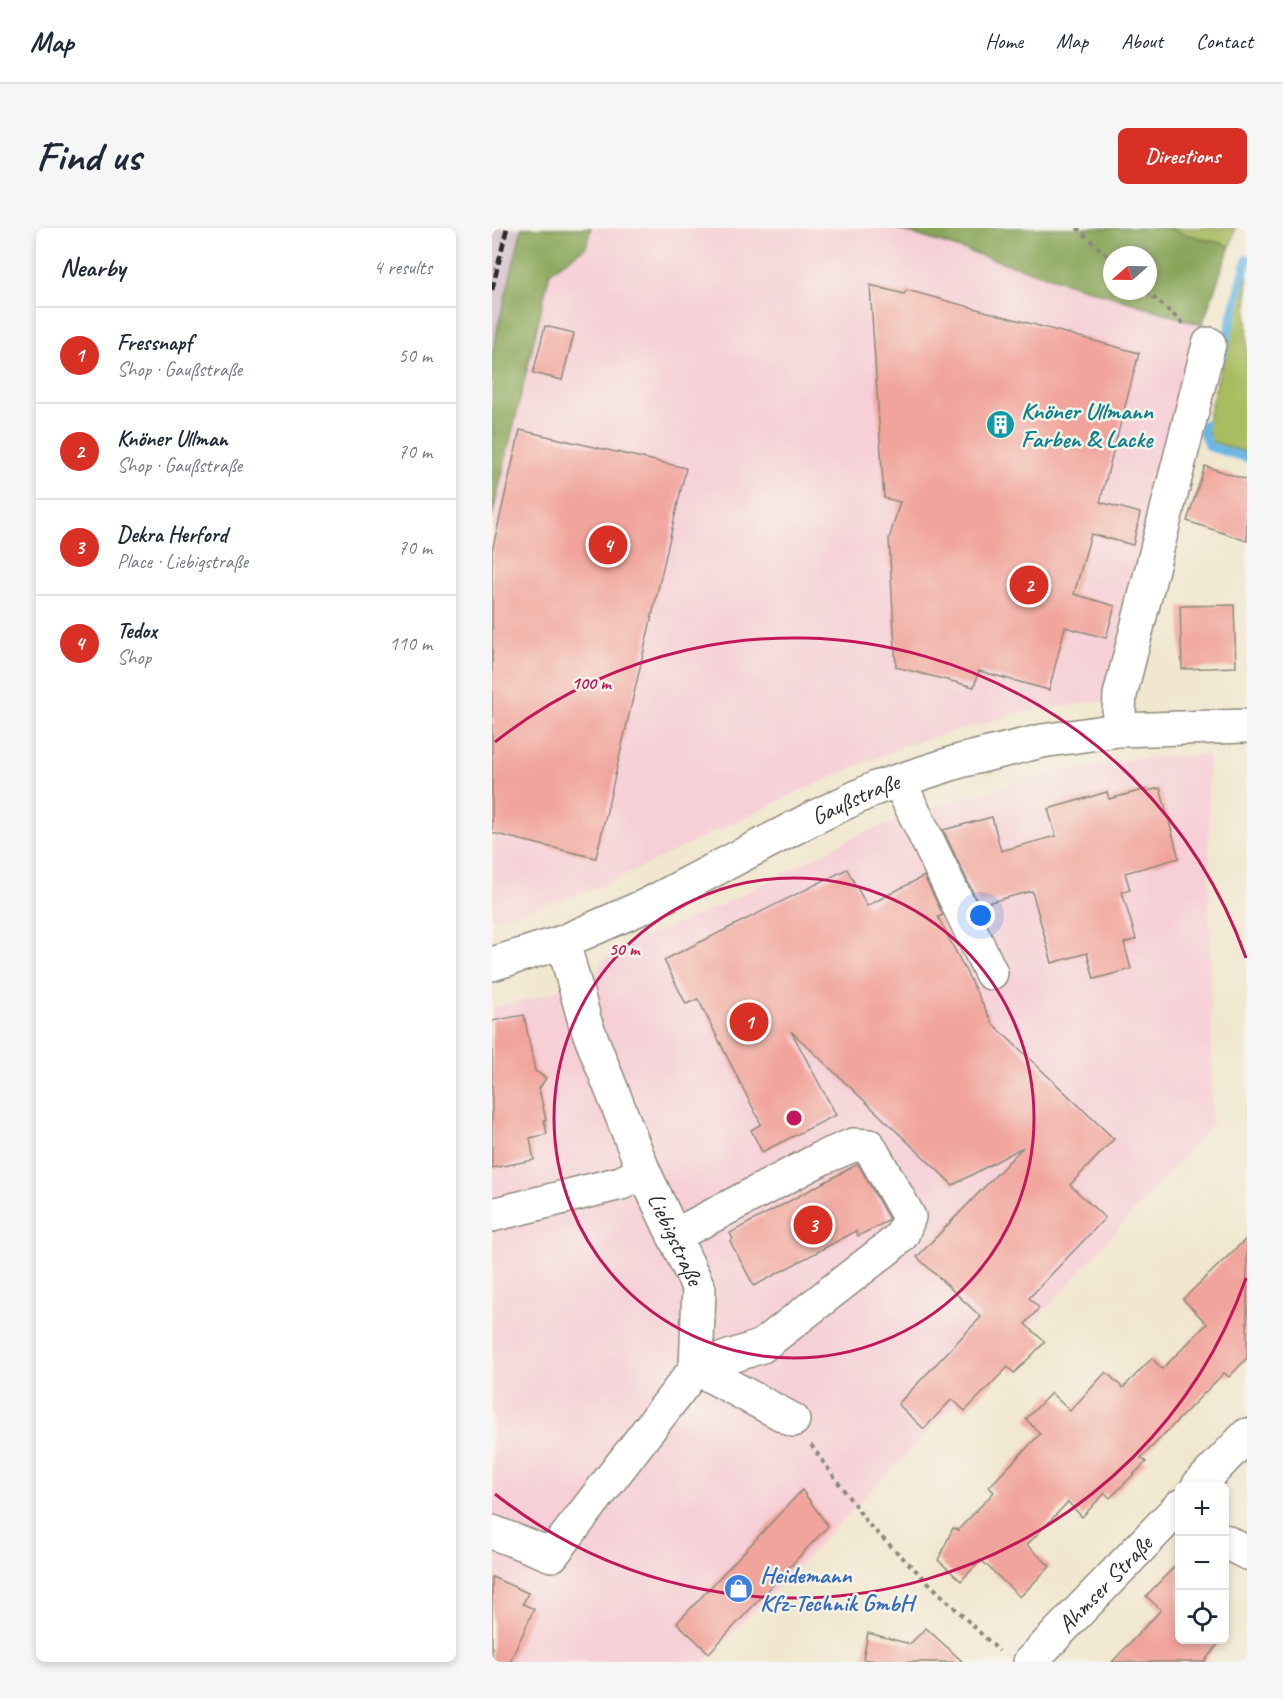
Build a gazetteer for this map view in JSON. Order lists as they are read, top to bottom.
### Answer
{
  "streets": {
    "street": ["Gaußstraße", "Liebigstraße", "Ahmser Straße"]
  },
  "crossings": [
    ["Gaußstraße", "Liebigstraße"]
  ],
  "places": {
    "building": ["Knöner Ullmann Farben & Lacke"],
    "shop": ["Heidemann Kfz-Technik GmbH"]
  },
  "north": "left",
  "page": {
    "header": "Map",
    "nav": [
      "Home",
      "Map",
      "About",
      "Contact"
    ],
    "buttons": "Directions",
    "title": "Find us",
    "heading": ["Nearby", "4 results"],
    "list": [
      {
        "mark": "1",
        "name": "Fressnapf",
        "note": "Shop · Gaußstraße",
        "value": "50 m"
      },
      {
        "mark": "2",
        "name": "Knöner Ullman",
        "note": "Shop · Gaußstraße",
        "value": "70 m"
      },
      {
        "mark": "3",
        "name": "Dekra Herford",
        "note": "Place · Liebigstraße",
        "value": "70 m"
      },
      {
        "mark": "4",
        "name": "Tedox",
        "note": "Shop",
        "value": "110 m"
      }
    ],
    "pins": [
      "4",
      "2",
      "1",
      "3"
    ],
    "map_buttons": ["+", "−"]
  },
  "rings": ["100 m", "50 m"]
}
